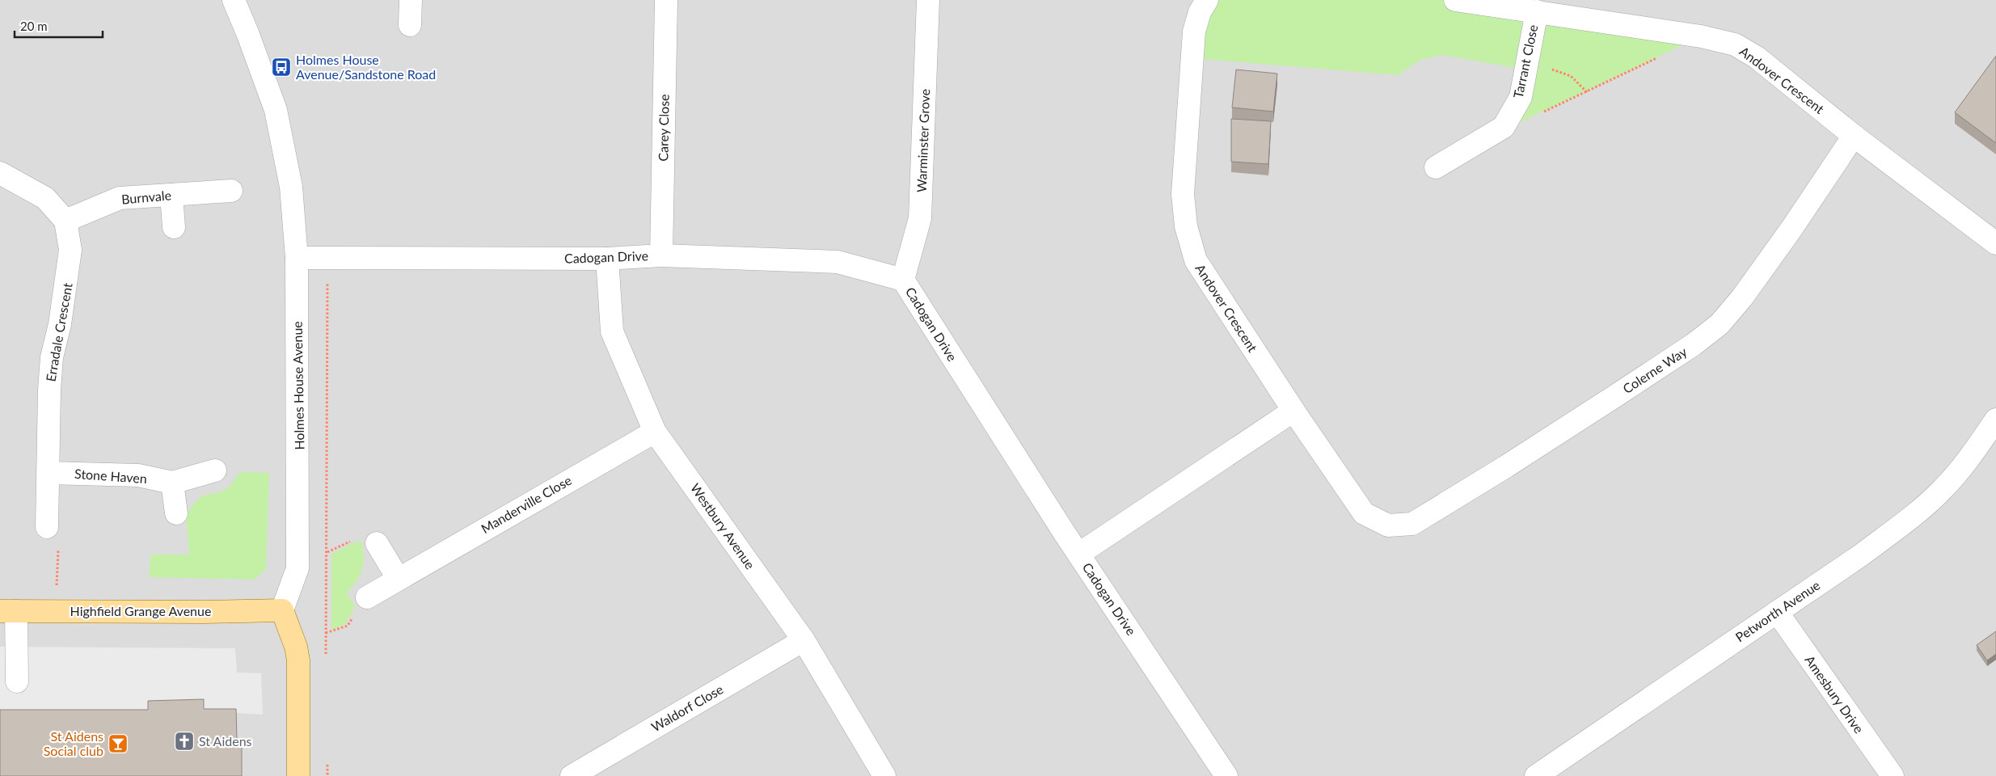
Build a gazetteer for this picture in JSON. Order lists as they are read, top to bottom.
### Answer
{
  "streets": {
    "main road": ["Highfield Grange Avenue"],
    "street": [
      "Tarrant Close",
      "Andover Crescent",
      "Carey Close",
      "Warminster Grove",
      "Burnvale",
      "Cadogan Drive",
      "Erradale Crescent",
      "Colerne Way",
      "Holmes House Avenue",
      "Stone Haven",
      "Manderville Close",
      "Westbury Avenue",
      "Petworth Avenue",
      "Amesbury Drive",
      "Waldorf Close"
    ]
  },
  "crossings": [
    ["Tarrant Close", "Andover Crescent"],
    ["Andover Crescent", "Colerne Way"],
    ["Carey Close", "Cadogan Drive"],
    ["Warminster Grove", "Cadogan Drive"],
    ["Burnvale", "Erradale Crescent"],
    ["Cadogan Drive", "Holmes House Avenue"],
    ["Cadogan Drive", "Westbury Avenue"],
    ["Erradale Crescent", "Stone Haven"],
    ["Holmes House Avenue", "Highfield Grange Avenue"],
    ["Manderville Close", "Westbury Avenue"],
    ["Westbury Avenue", "Waldorf Close"],
    ["Petworth Avenue", "Amesbury Drive"]
  ],
  "places": {
    "bus stop": ["Holmes House Avenue/Sandstone Road"],
    "church": ["St Aidens"],
    "bar": ["St Aidens Social club"]
  },
  "scale_bar": "20 m"
}
